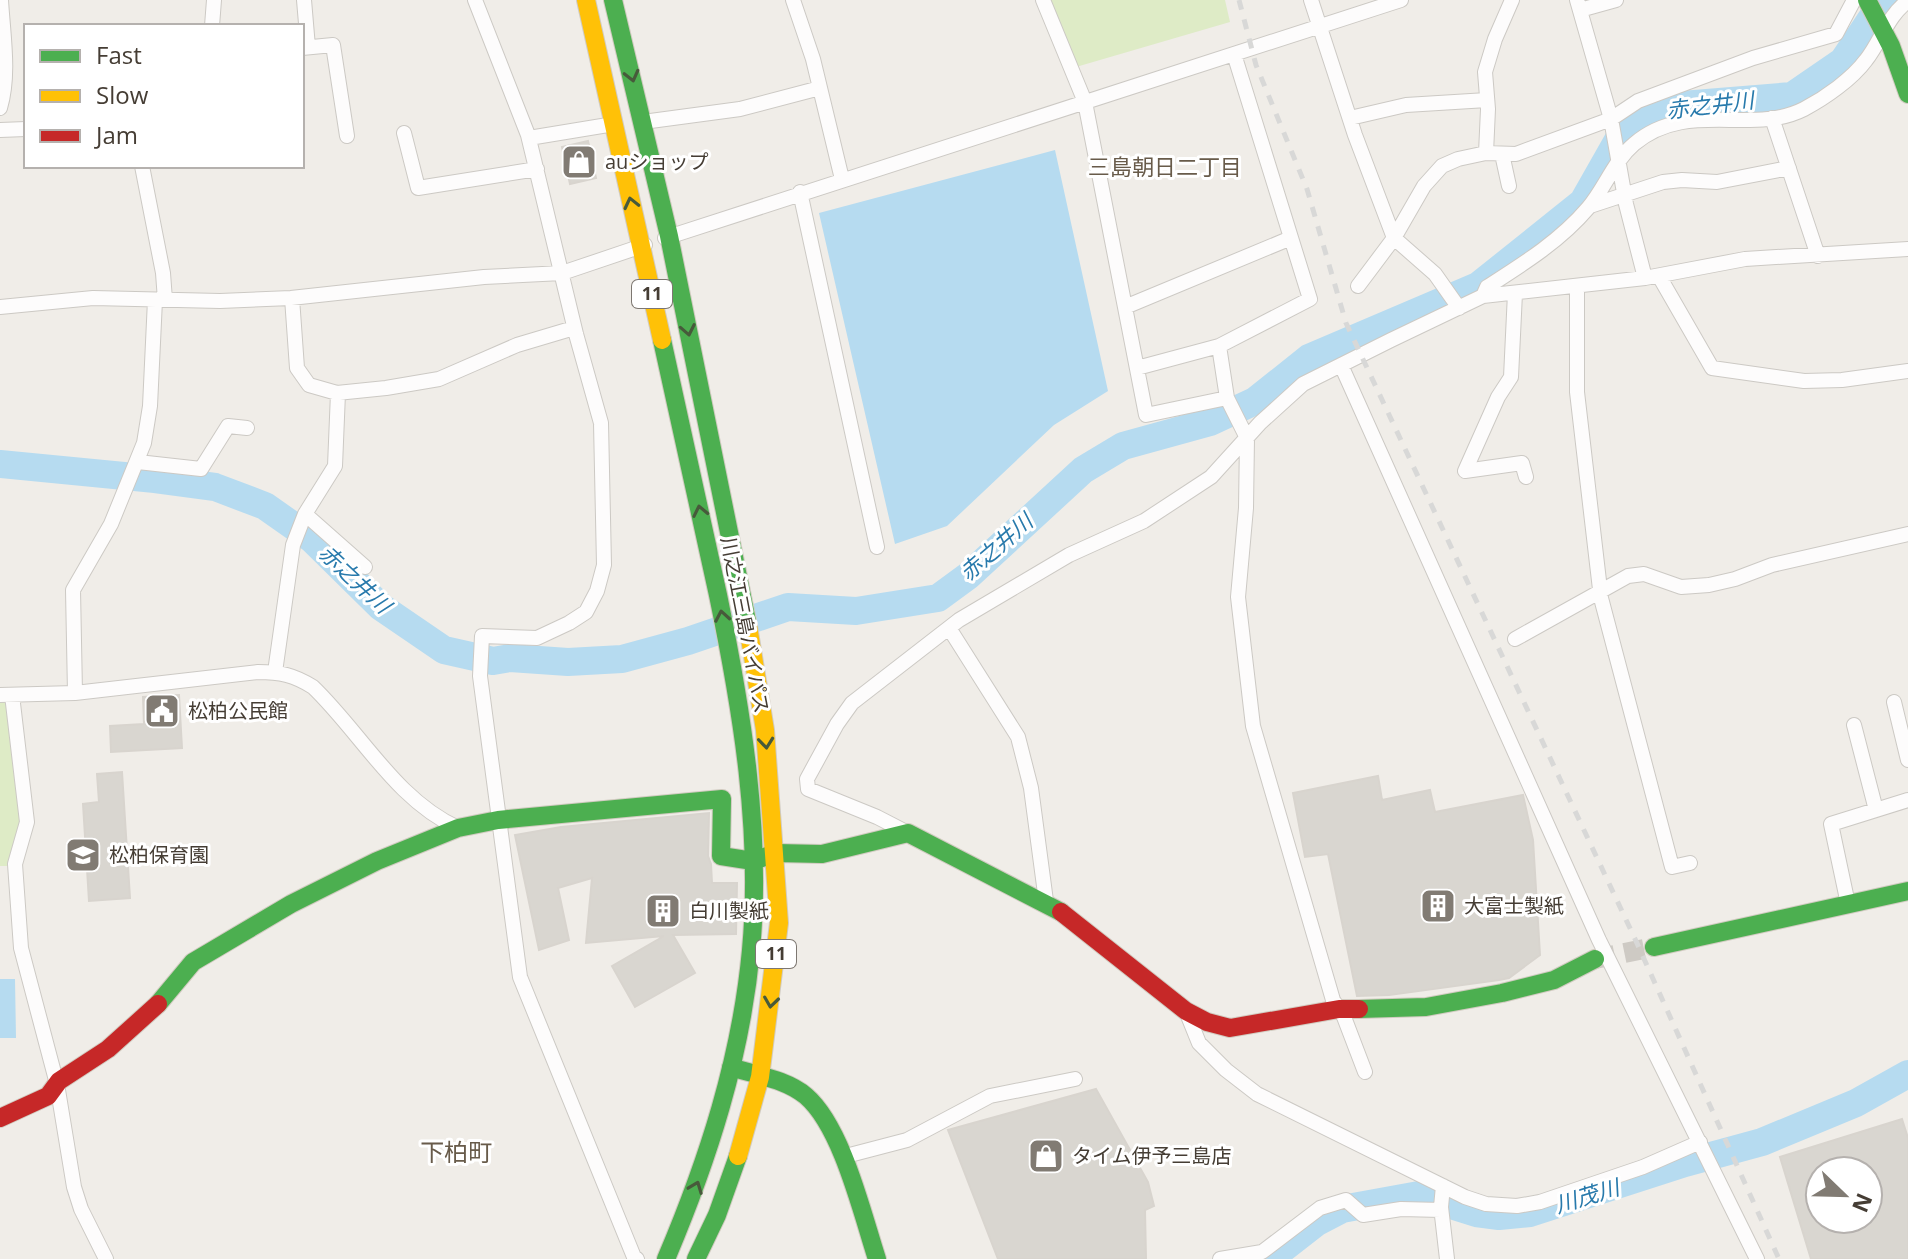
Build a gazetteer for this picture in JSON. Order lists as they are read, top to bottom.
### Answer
{
  "streets": {
    "main road": ["11", "川之江三島バイパス"]
  },
  "districts": ["三島朝日二丁目", "下柏町"],
  "water": ["赤之井川", "川茂川"],
  "places": {
    "shop": ["auショップ", "タイム伊予三島店"],
    "public building": ["松柏公民館"],
    "school or university": ["松柏保育園"],
    "building": ["大富士製紙", "白川製紙"]
  },
  "legend": ["Fast", "Slow", "Jam"],
  "north": "bottom right"
}
